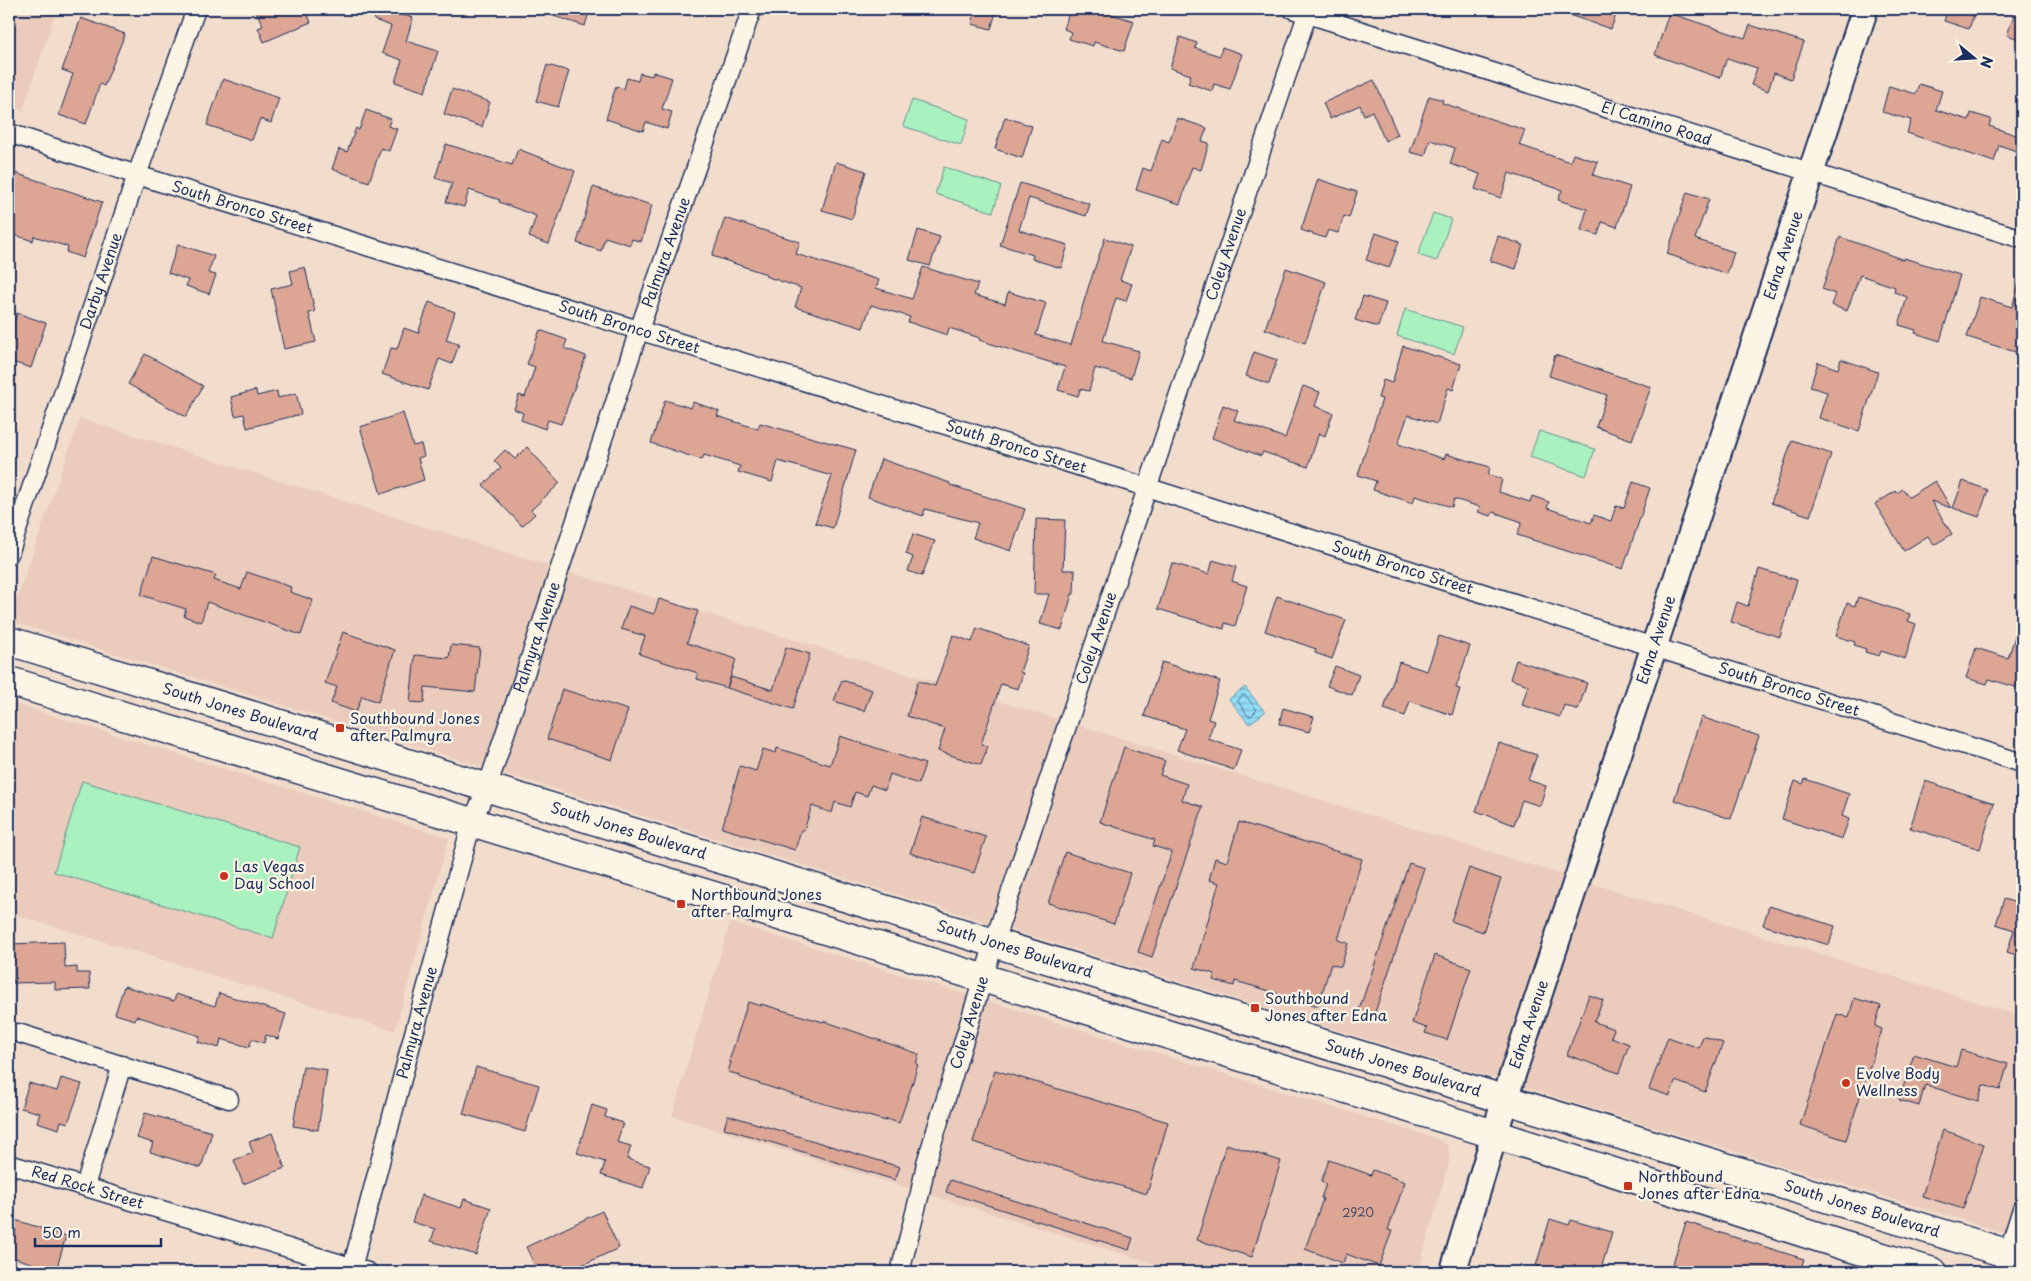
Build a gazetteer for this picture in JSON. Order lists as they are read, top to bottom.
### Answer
{
  "streets": {
    "main road": ["South Jones Boulevard"],
    "street": [
      "El Camino Road",
      "South Bronco Street",
      "Palmyra Avenue",
      "Coley Avenue",
      "Edna Avenue",
      "Darby Avenue",
      "Red Rock Street"
    ]
  },
  "crossings": [
    ["El Camino Road", "Coley Avenue"],
    ["El Camino Road", "Edna Avenue"],
    ["South Bronco Street", "Palmyra Avenue"],
    ["South Bronco Street", "Coley Avenue"],
    ["South Bronco Street", "Edna Avenue"],
    ["South Bronco Street", "Darby Avenue"],
    ["Palmyra Avenue", "South Jones Boulevard"],
    ["Palmyra Avenue", "Red Rock Street"],
    ["Coley Avenue", "South Jones Boulevard"],
    ["Edna Avenue", "South Jones Boulevard"]
  ],
  "places": {
    "transit": [
      "Southbound Jones after Palmyra",
      "Northbound Jones after Palmyra",
      "Southbound Jones after Edna",
      "Northbound Jones after Edna"
    ],
    "other": ["Las Vegas Day School", "Evolve Body Wellness"]
  },
  "house_numbers": ["2920"],
  "scale_bar": "50 m",
  "north": "right"
}
